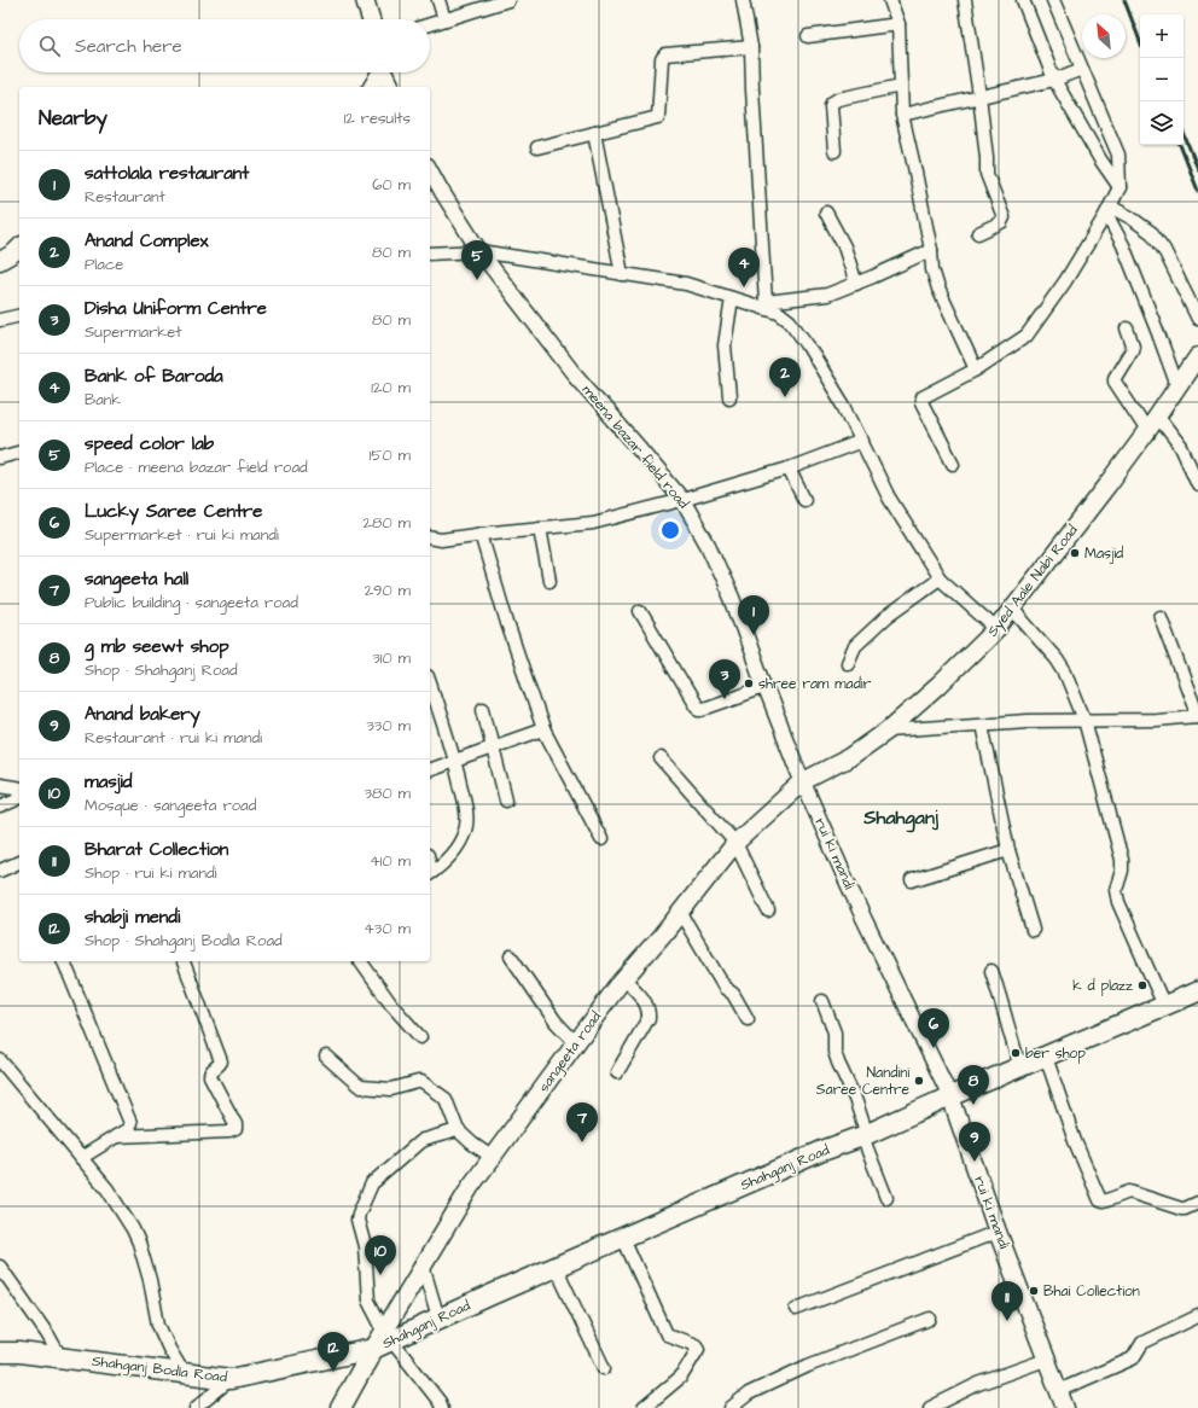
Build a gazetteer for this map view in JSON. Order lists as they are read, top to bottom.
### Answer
{
  "streets": {
    "main road": [
      "Syed Aale Nabi Road",
      "rui ki mandi",
      "sangeeta road",
      "Shahganj Road",
      "Shahganj Bodla Road"
    ],
    "street": ["meena bazar field road"]
  },
  "crossings": [
    ["meena bazar field road", "Syed Aale Nabi Road"],
    ["meena bazar field road", "rui ki mandi"],
    ["meena bazar field road", "sangeeta road"],
    ["Syed Aale Nabi Road", "rui ki mandi"],
    ["Syed Aale Nabi Road", "sangeeta road"],
    ["rui ki mandi", "sangeeta road"],
    ["rui ki mandi", "Shahganj Road"],
    ["sangeeta road", "Shahganj Road"],
    ["sangeeta road", "Shahganj Bodla Road"],
    ["Shahganj Road", "Shahganj Bodla Road"]
  ],
  "districts": ["Shahganj"],
  "places": [
    "Masjid",
    "shree ram madir",
    "k d plazz",
    "ber shop",
    "Nandini Saree Centre",
    "Bhai Collection"
  ],
  "north": "top left",
  "page": {
    "map_buttons": ["+", "−"],
    "search": "Search here",
    "heading": ["Nearby", "12 results"],
    "list": [
      {
        "mark": "1",
        "name": "sattolala restaurant",
        "note": "Restaurant",
        "value": "60 m"
      },
      {
        "mark": "2",
        "name": "Anand Complex",
        "note": "Place",
        "value": "80 m"
      },
      {
        "mark": "3",
        "name": "Disha Uniform Centre",
        "note": "Supermarket",
        "value": "80 m"
      },
      {
        "mark": "4",
        "name": "Bank of Baroda",
        "note": "Bank",
        "value": "120 m"
      },
      {
        "mark": "5",
        "name": "speed color lab",
        "note": "Place · meena bazar field road",
        "value": "150 m"
      },
      {
        "mark": "6",
        "name": "Lucky Saree Centre",
        "note": "Supermarket · rui ki mandi",
        "value": "280 m"
      },
      {
        "mark": "7",
        "name": "sangeeta hall",
        "note": "Public building · sangeeta road",
        "value": "290 m"
      },
      {
        "mark": "8",
        "name": "g mb seewt shop",
        "note": "Shop · Shahganj Road",
        "value": "310 m"
      },
      {
        "mark": "9",
        "name": "Anand bakery",
        "note": "Restaurant · rui ki mandi",
        "value": "330 m"
      },
      {
        "mark": "10",
        "name": "masjid",
        "note": "Mosque · sangeeta road",
        "value": "380 m"
      },
      {
        "mark": "11",
        "name": "Bharat Collection",
        "note": "Shop · rui ki mandi",
        "value": "410 m"
      },
      {
        "mark": "12",
        "name": "shabji mendi",
        "note": "Shop · Shahganj Bodla Road",
        "value": "430 m"
      }
    ],
    "pins": [
      "5",
      "4",
      "2",
      "1",
      "3",
      "6",
      "8",
      "7",
      "9",
      "10",
      "11",
      "12"
    ]
  }
}
